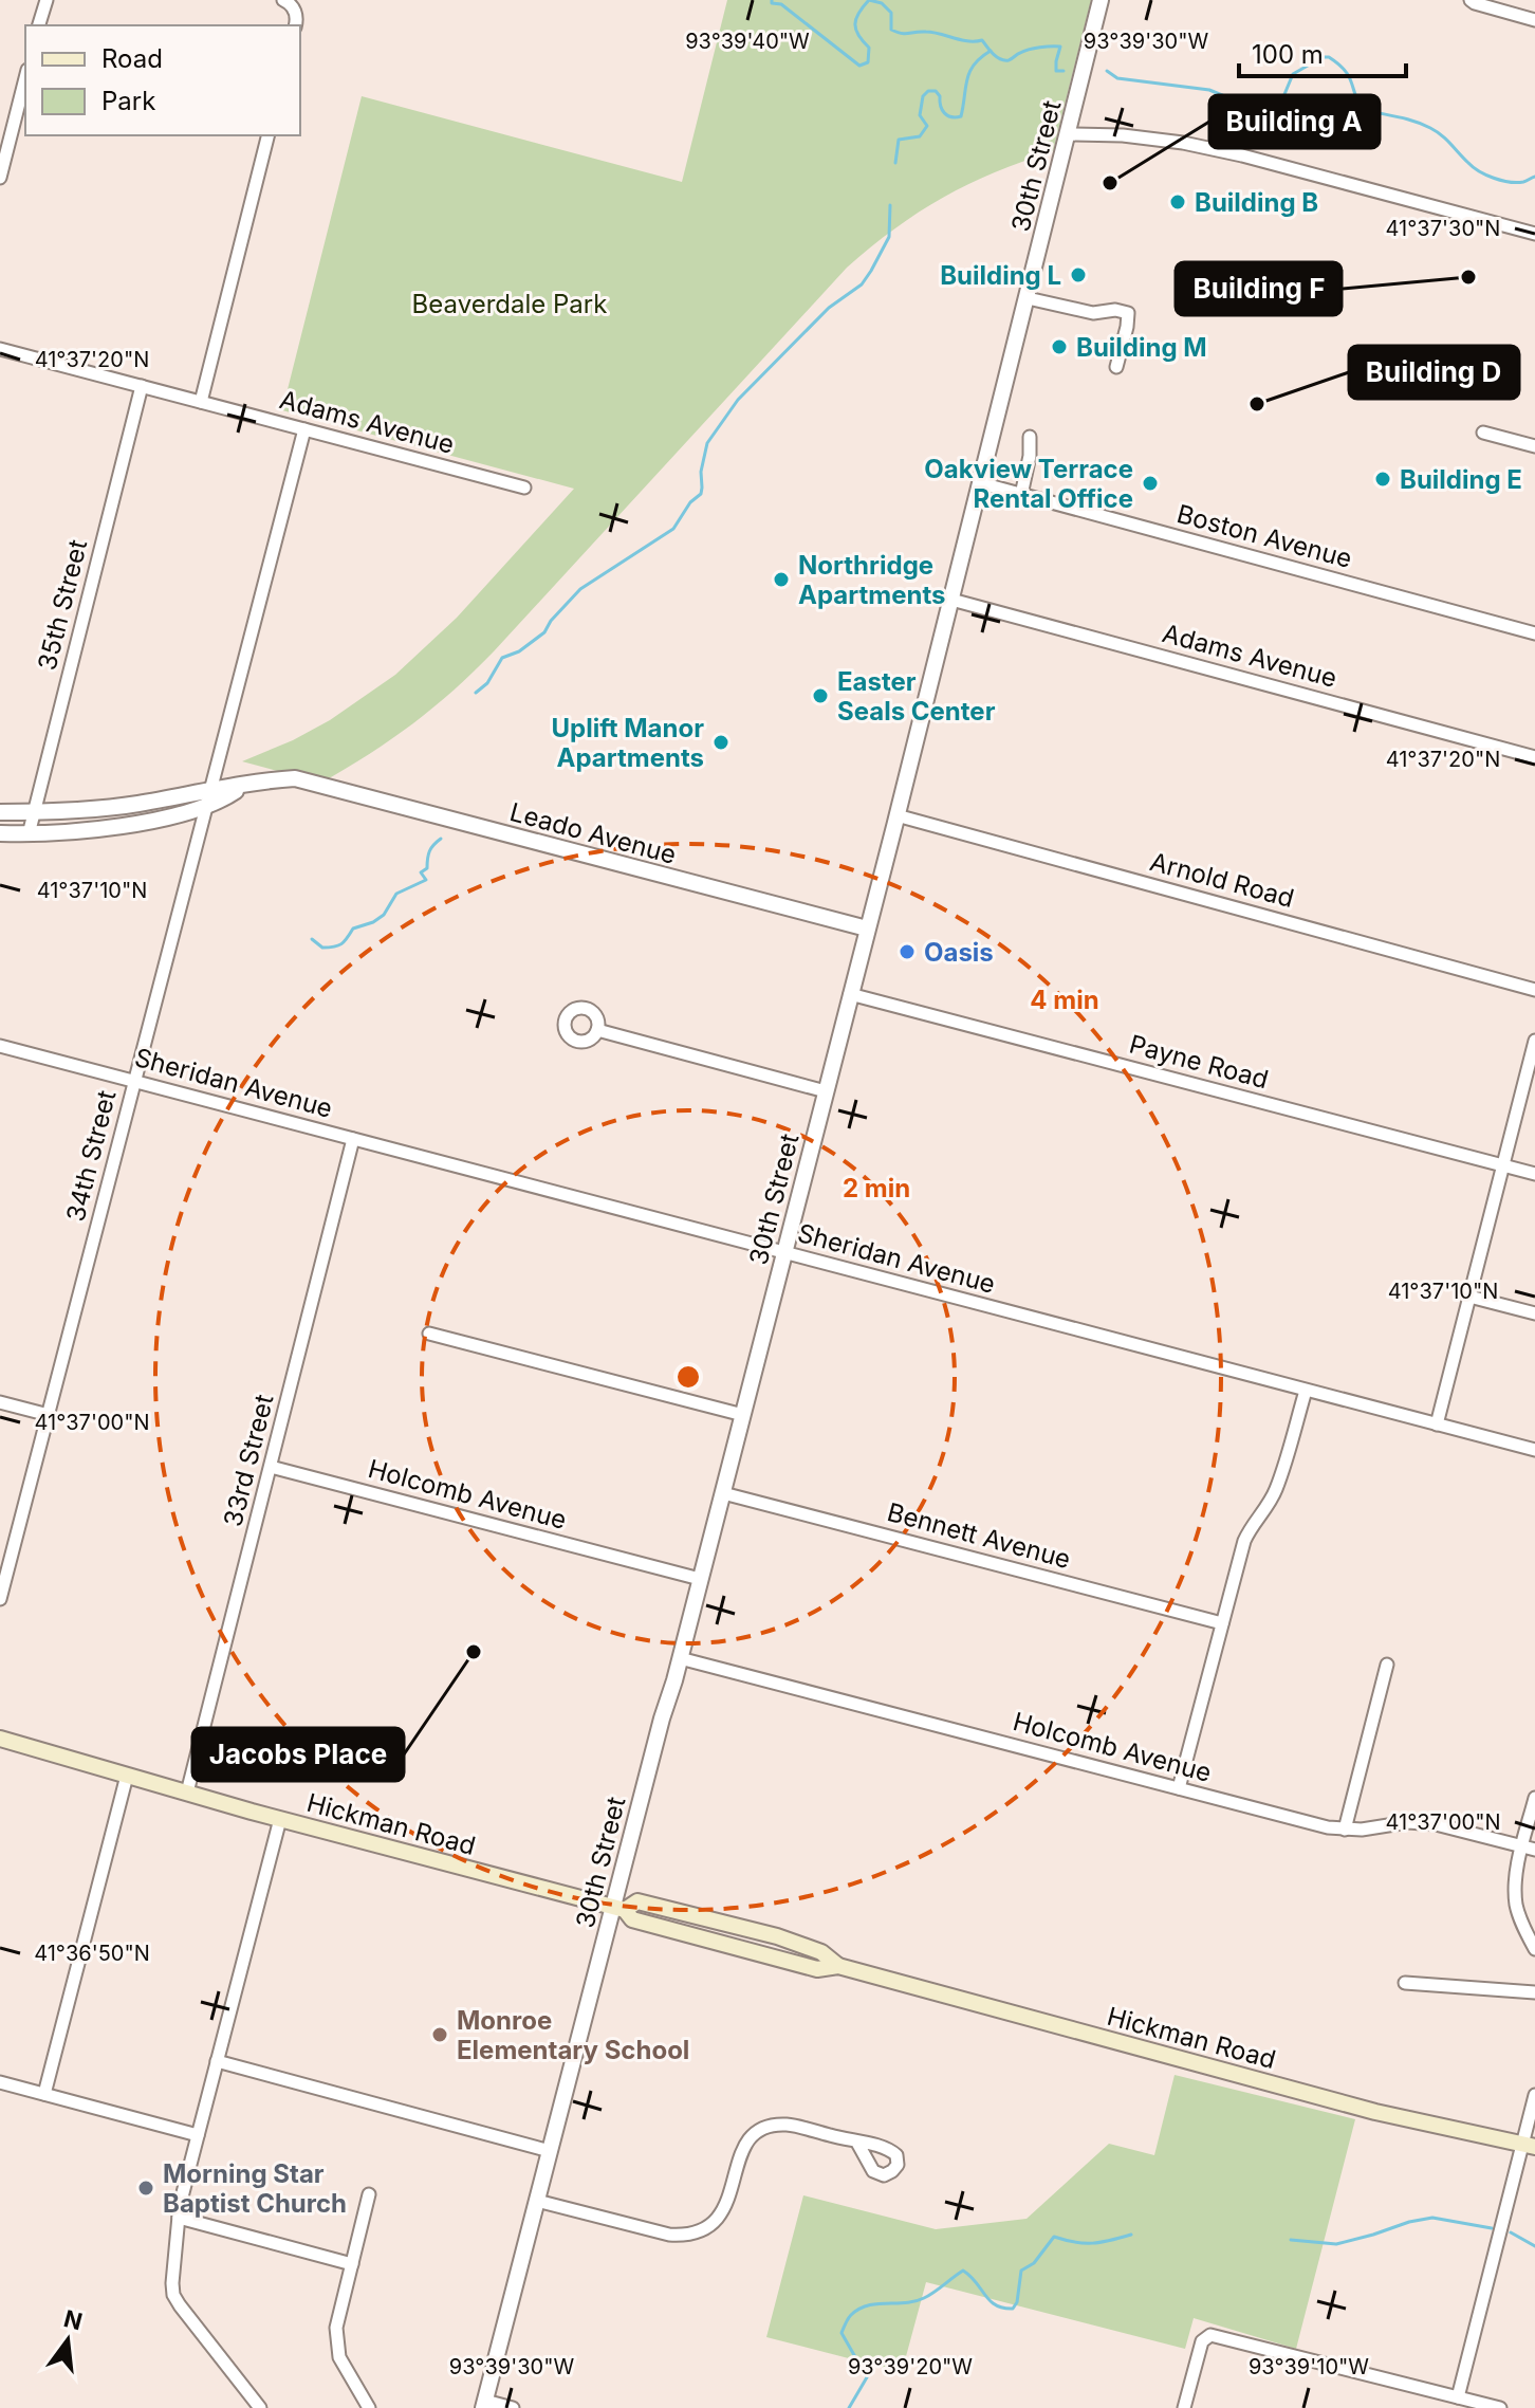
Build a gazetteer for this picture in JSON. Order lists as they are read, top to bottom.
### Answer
{
  "streets": {
    "main road": ["Hickman Road"],
    "street": [
      "30th Street",
      "Adams Avenue",
      "Boston Avenue",
      "35th Street",
      "Leado Avenue",
      "Arnold Road",
      "Payne Road",
      "Sheridan Avenue",
      "34th Street",
      "33rd Street",
      "Holcomb Avenue",
      "Bennett Avenue"
    ]
  },
  "crossings": [
    ["30th Street", "Adams Avenue"],
    ["30th Street", "Boston Avenue"],
    ["30th Street", "Leado Avenue"],
    ["30th Street", "Arnold Road"],
    ["30th Street", "Payne Road"],
    ["30th Street", "Sheridan Avenue"],
    ["30th Street", "Holcomb Avenue"],
    ["30th Street", "Bennett Avenue"],
    ["30th Street", "Hickman Road"],
    ["Adams Avenue", "35th Street"],
    ["Adams Avenue", "34th Street"],
    ["35th Street", "Leado Avenue"],
    ["Leado Avenue", "34th Street"],
    ["Sheridan Avenue", "34th Street"],
    ["Sheridan Avenue", "33rd Street"],
    ["33rd Street", "Holcomb Avenue"],
    ["33rd Street", "Hickman Road"]
  ],
  "parks": ["Beaverdale Park"],
  "places": [
    "Building A",
    "Building B",
    "Building L",
    "Building F",
    "Building M",
    "Building D",
    "Building E",
    "Oakview Terrace Rental Office",
    "Northridge Apartments",
    "Easter Seals Center",
    "Uplift Manor Apartments",
    "Oasis",
    "Jacobs Place",
    "Monroe Elementary School",
    "Morning Star Baptist Church"
  ],
  "legend": ["Road", "Park"],
  "scale_bar": "100 m",
  "north": "top",
  "coordinates": [
    "93°39'40\"W",
    "93°39'30\"W",
    "41°37'30\"N",
    "41°37'20\"N",
    "41°37'10\"N",
    "41°37'00\"N",
    "41°36'50\"N",
    "93°39'20\"W",
    "93°39'10\"W"
  ],
  "rings": ["4 min", "2 min"]
}
